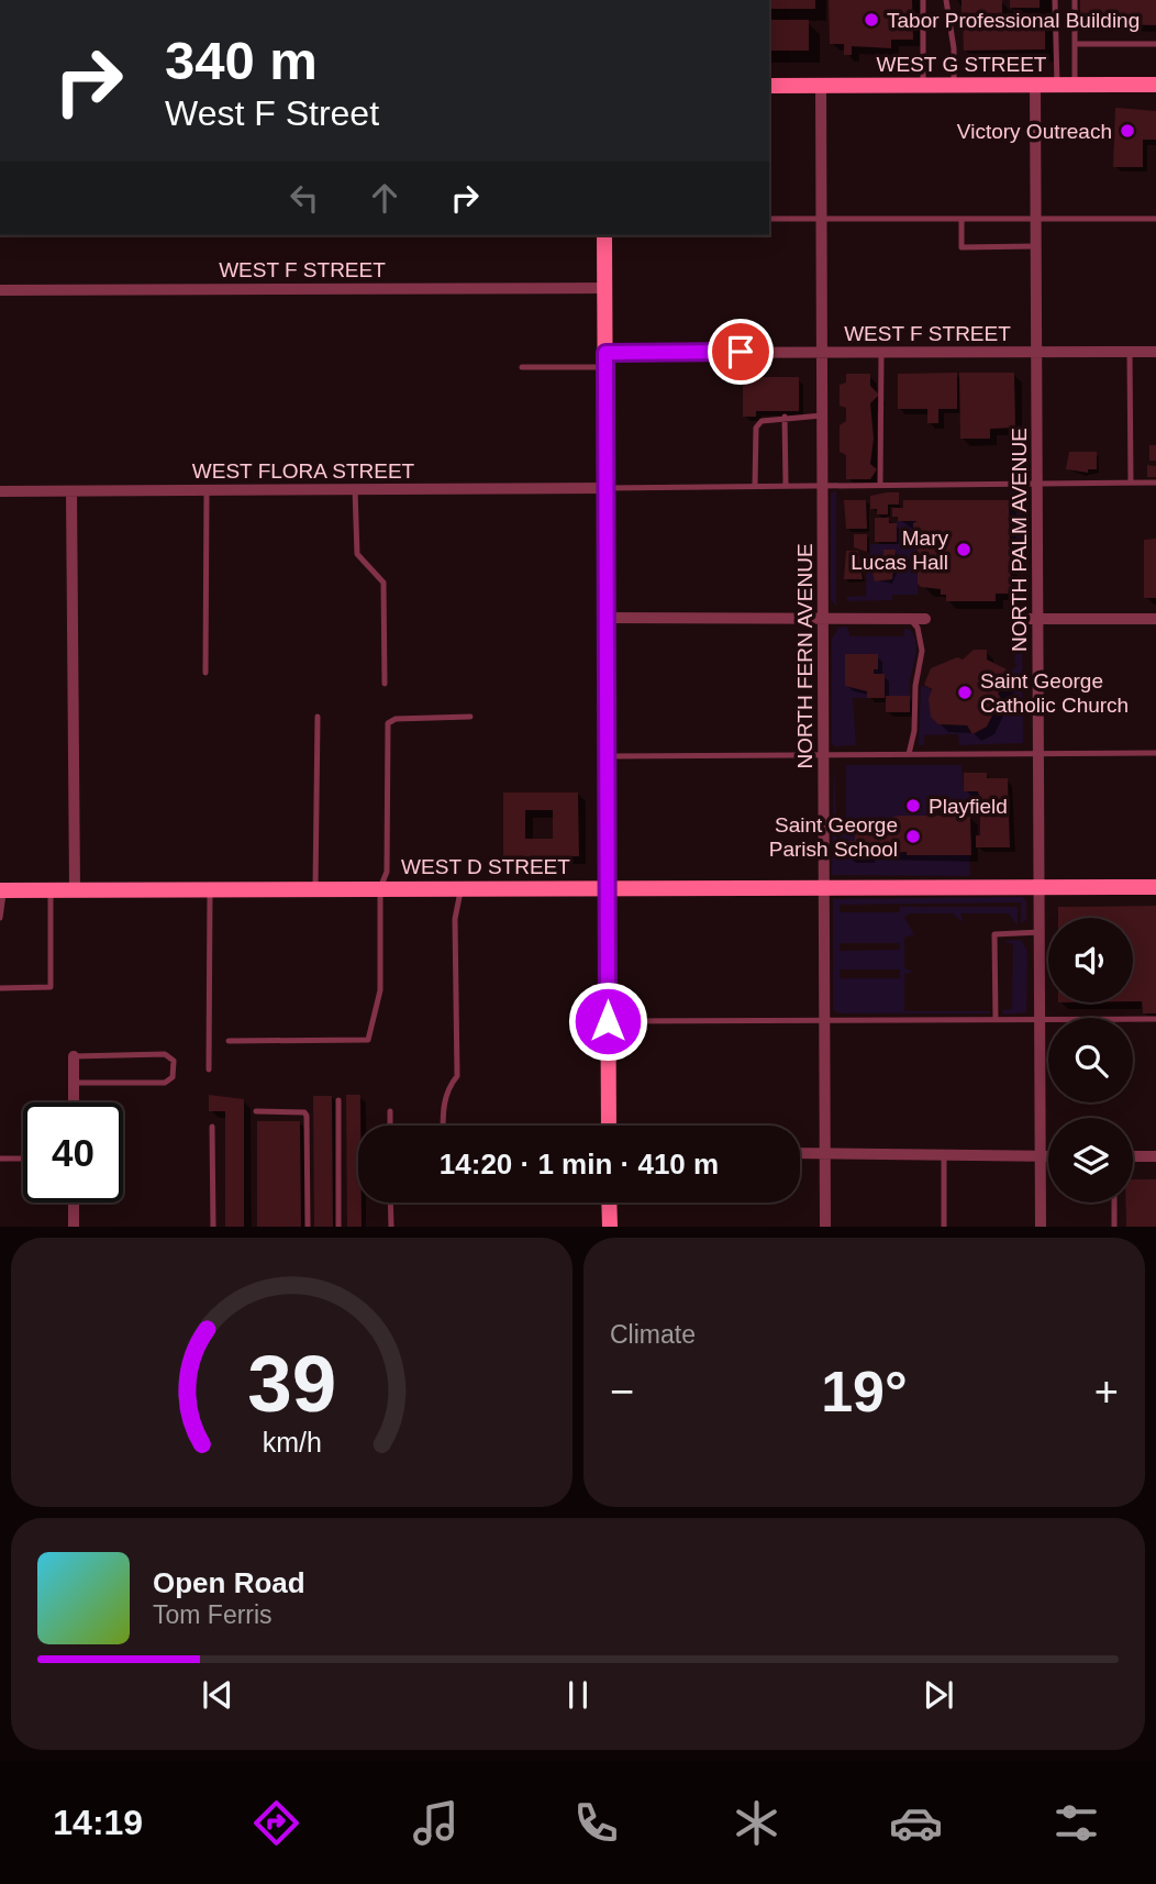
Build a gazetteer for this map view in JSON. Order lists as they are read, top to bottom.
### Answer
{
  "streets": {
    "street": [
      "WEST G STREET",
      "WEST F STREET",
      "WEST FLORA STREET",
      "NORTH PALM AVENUE",
      "NORTH FERN AVENUE",
      "WEST D STREET"
    ]
  },
  "crossings": [
    ["WEST G STREET", "NORTH PALM AVENUE"],
    ["WEST G STREET", "NORTH FERN AVENUE"],
    ["WEST F STREET", "NORTH PALM AVENUE"],
    ["WEST F STREET", "NORTH FERN AVENUE"],
    ["NORTH PALM AVENUE", "WEST D STREET"],
    ["NORTH FERN AVENUE", "WEST D STREET"]
  ],
  "places": [
    "Tabor Professional Building",
    "Victory Outreach",
    "Mary Lucas Hall",
    "Saint George Catholic Church",
    "Playfield",
    "Saint George Parish School"
  ],
  "page": {
    "turn": ["340 m", "West F Street"],
    "limit": "40",
    "trip": "14:20 · 1 min · 410 m",
    "tile": "Climate",
    "heat": ["−", "19°", "+"],
    "song": ["Open Road", "Tom Ferris"],
    "tabs": "14:19",
    "gauge": ["39", "km/h"]
  }
}
